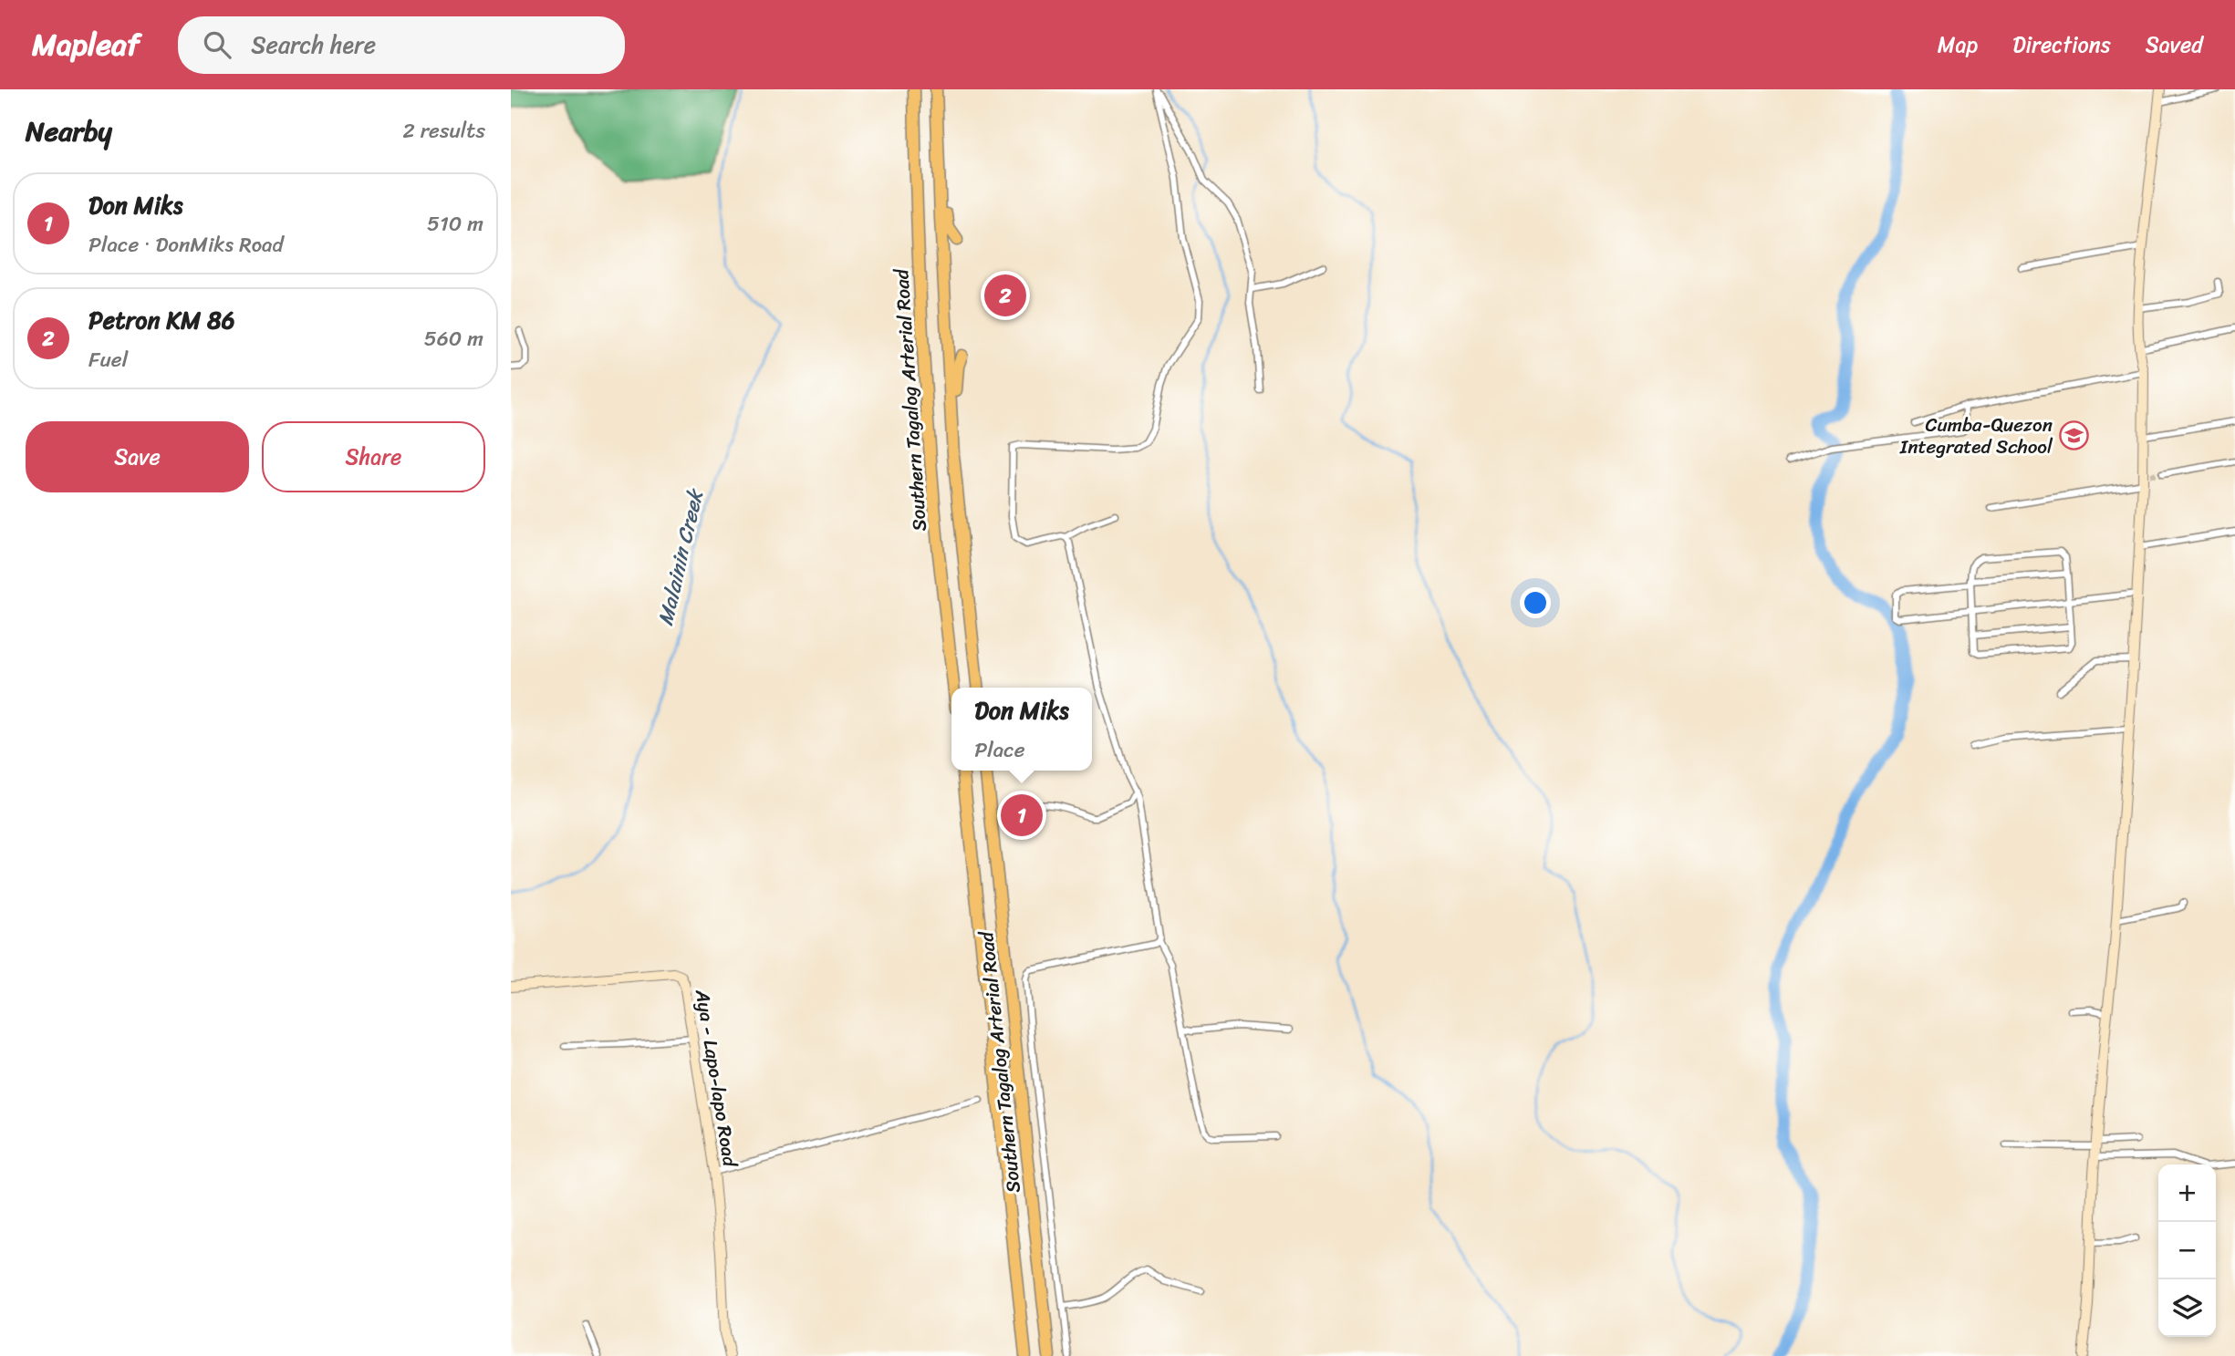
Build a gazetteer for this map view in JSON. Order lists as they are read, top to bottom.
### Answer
{
  "streets": {
    "highway": ["Southern Tagalog Arterial Road"],
    "street": ["Aya - Lapo-lapo Road"]
  },
  "water": ["Malainin Creek"],
  "places": {
    "school or university": ["Cumba-Quezon Integrated School"]
  },
  "page": {
    "header": "Mapleaf",
    "search": "Search here",
    "nav": ["Map", "Directions", "Saved"],
    "heading": ["Nearby", "2 results"],
    "list": [
      {
        "mark": "1",
        "name": "Don Miks",
        "note": "Place · DonMiks Road",
        "value": "510 m"
      },
      {
        "mark": "2",
        "name": "Petron KM 86",
        "note": "Fuel",
        "value": "560 m"
      }
    ],
    "pins": ["2", "1"],
    "buttons": ["Save", "Share"],
    "popup": ["Don Miks", "Place"],
    "map_buttons": ["+", "−"]
  }
}
